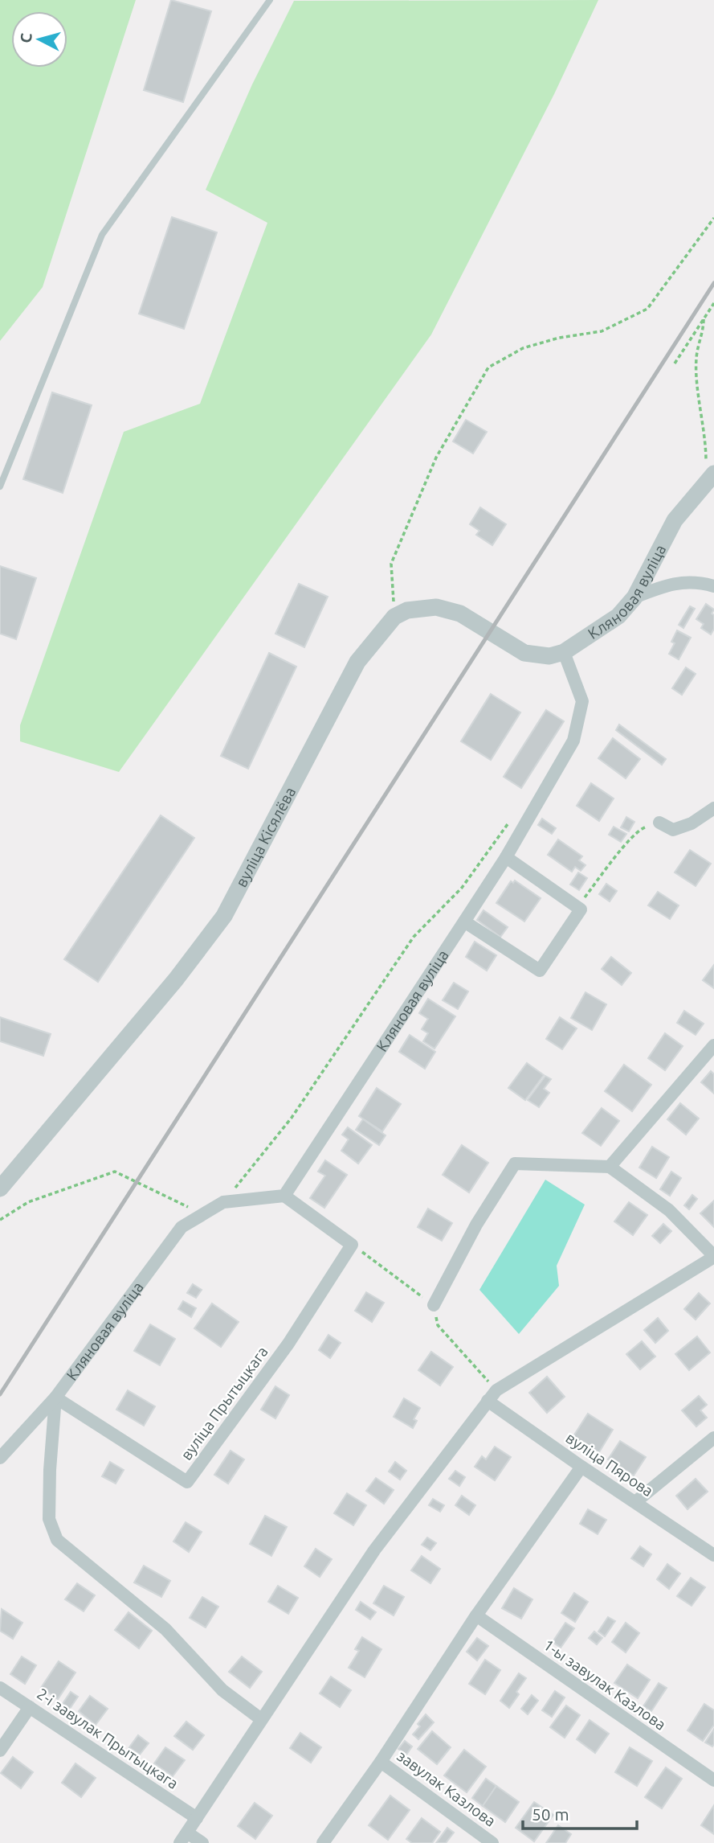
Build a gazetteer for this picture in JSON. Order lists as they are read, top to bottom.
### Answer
{
  "streets": {
    "street": [
      "Кляновая вуліца",
      "вуліца Кісялёва",
      "вуліца Прытыцкага",
      "вуліца Пярова",
      "1-ы завулак Казлова",
      "2-і завулак Прытыцкага",
      "завулак Казлова"
    ]
  },
  "crossings": [
    ["Кляновая вуліца", "вуліца Прытыцкага"]
  ],
  "scale_bar": "50 m",
  "north": "left"
}
